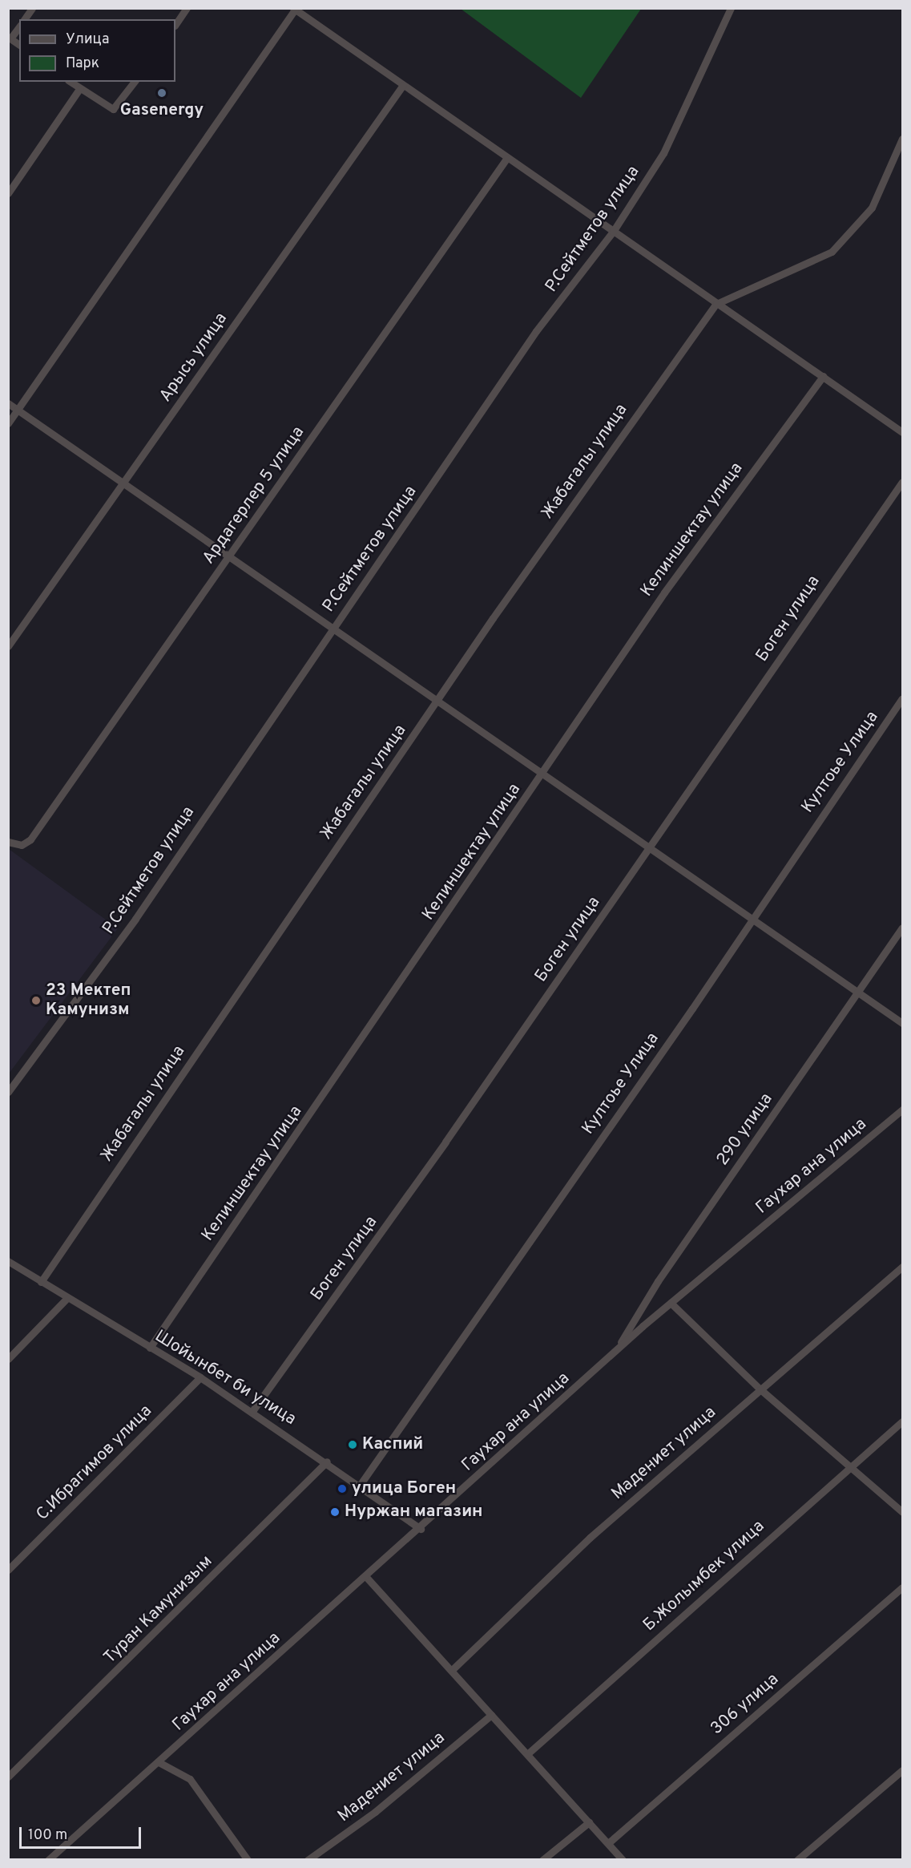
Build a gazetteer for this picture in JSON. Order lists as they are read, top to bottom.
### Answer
{
  "streets": {
    "street": [
      "Р.Сейтметов улица",
      "Арысь улица",
      "Жабагалы улица",
      "Ардагерлер 5 улица",
      "Келиншектау улица",
      "Боген улица",
      "Култоье Улица",
      "290 улица",
      "Гаухар ана улица",
      "Шойынбет би улица",
      "Мадениет улица",
      "С.Ибрагимов улица",
      "Б.Жолымбек улица",
      "Туран Камунизым",
      "306 улица"
    ]
  },
  "crossings": [
    ["Жабагалы улица", "Шойынбет би улица"],
    ["Келиншектау улица", "Шойынбет би улица"],
    ["Боген улица", "Шойынбет би улица"],
    ["Култоье Улица", "Шойынбет би улица"],
    ["290 улица", "Гаухар ана улица"],
    ["Гаухар ана улица", "Шойынбет би улица"],
    ["Шойынбет би улица", "С.Ибрагимов улица"],
    ["Шойынбет би улица", "Туран Камунизым"]
  ],
  "places": [
    "Gasenergy",
    "23 Мектеп Камунизм",
    "Каспий",
    "улица Боген",
    "Нуржан магазин"
  ],
  "legend": ["Улица", "Парк"],
  "scale_bar": "100 m"
}
